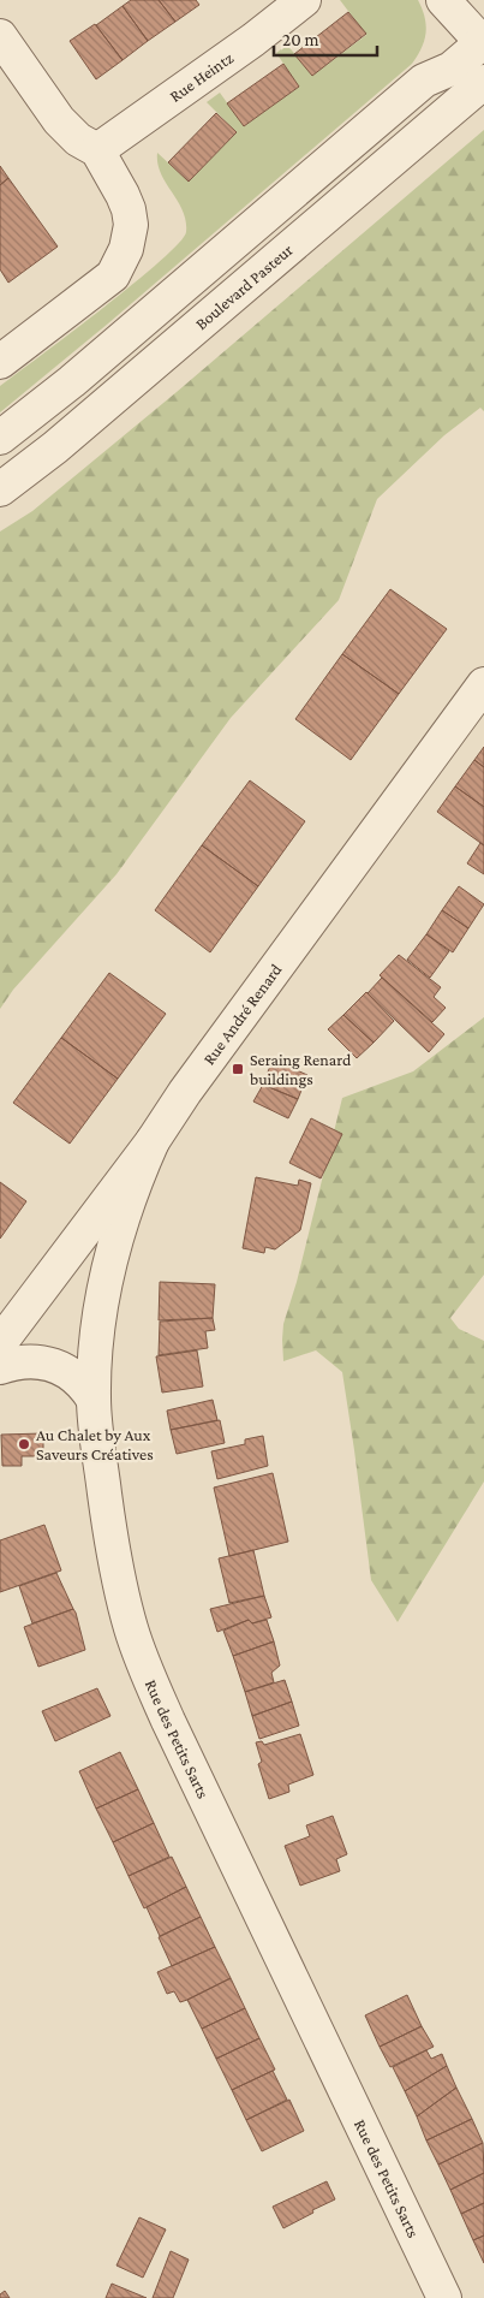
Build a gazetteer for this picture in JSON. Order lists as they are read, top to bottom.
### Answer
{
  "streets": {
    "street": [
      "Rue Heintz",
      "Boulevard Pasteur",
      "Rue André Renard",
      "Rue des Petits Sarts"
    ]
  },
  "crossings": [
    ["Rue André Renard", "Rue des Petits Sarts"]
  ],
  "places": {
    "transit": ["Seraing Renard buildings"],
    "other": ["Au Chalet by Aux Saveurs Créatives"]
  },
  "scale_bar": "20 m"
}
